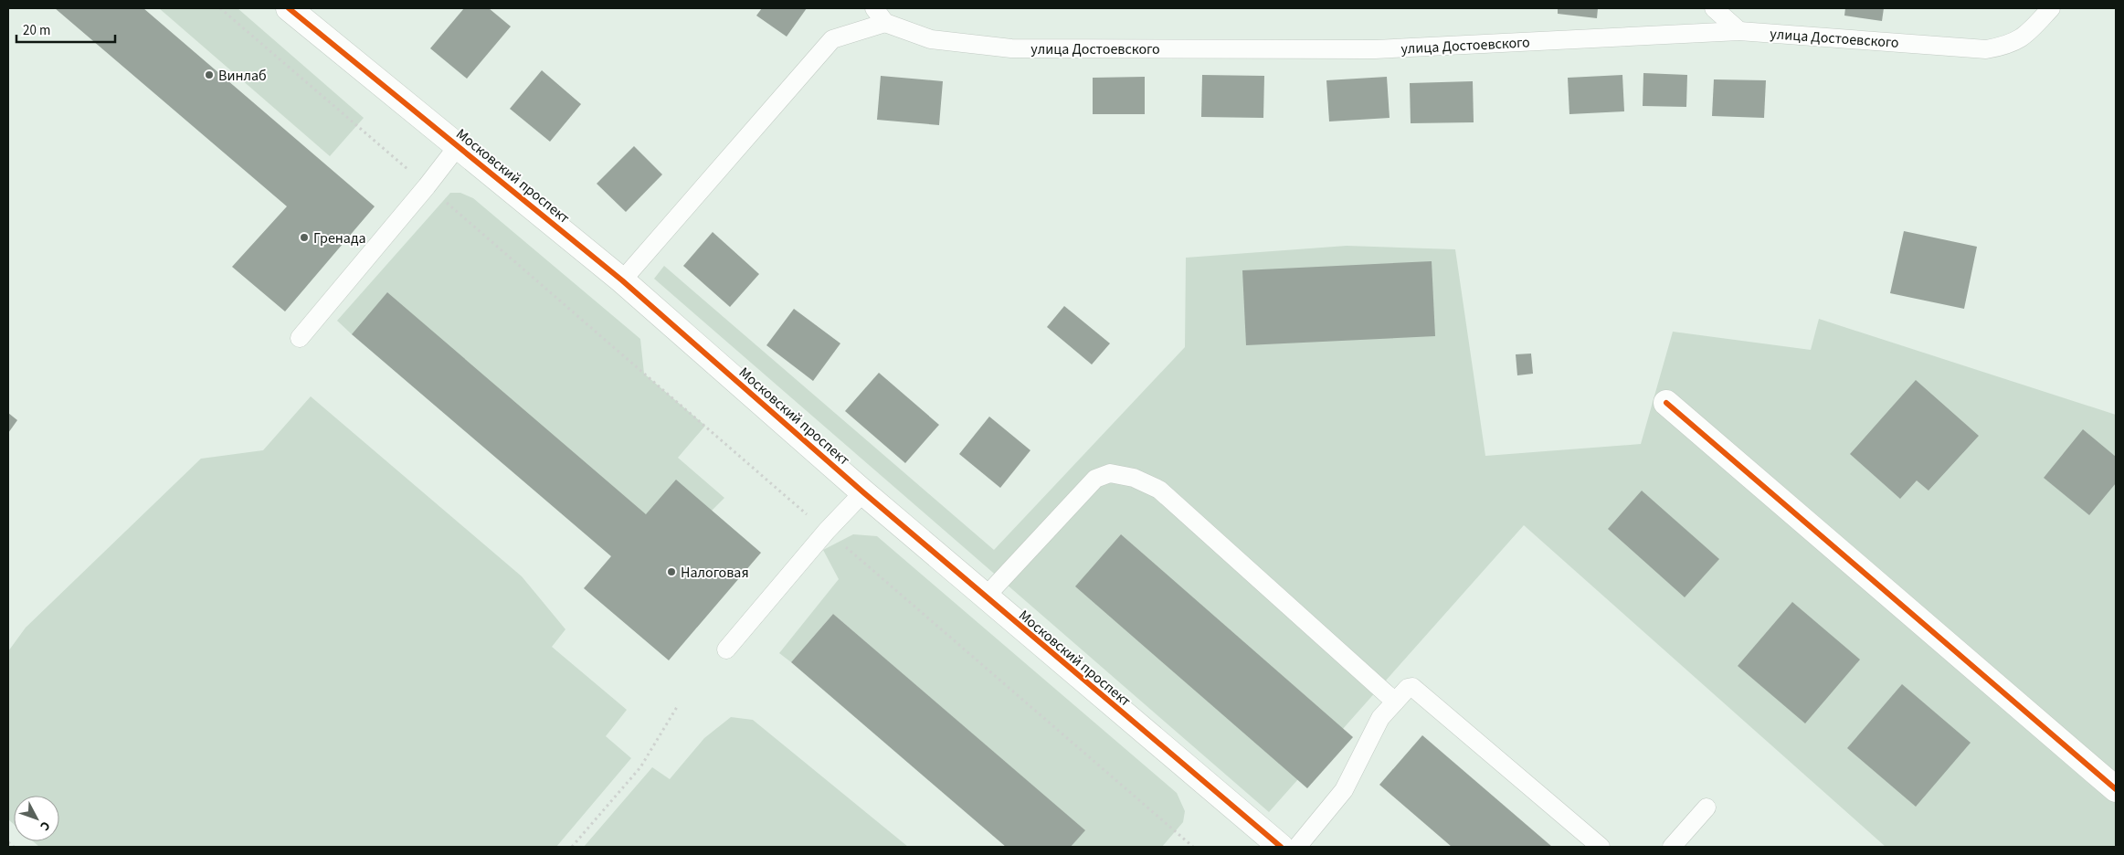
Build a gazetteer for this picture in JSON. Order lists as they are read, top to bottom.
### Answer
{
  "streets": {
    "street": ["Московский проспект"],
    "lane": ["улица Достоевского"]
  },
  "places": ["Винлаб", "Гренада", "Налоговая"],
  "scale_bar": "20 m",
  "north": "bottom right"
}
